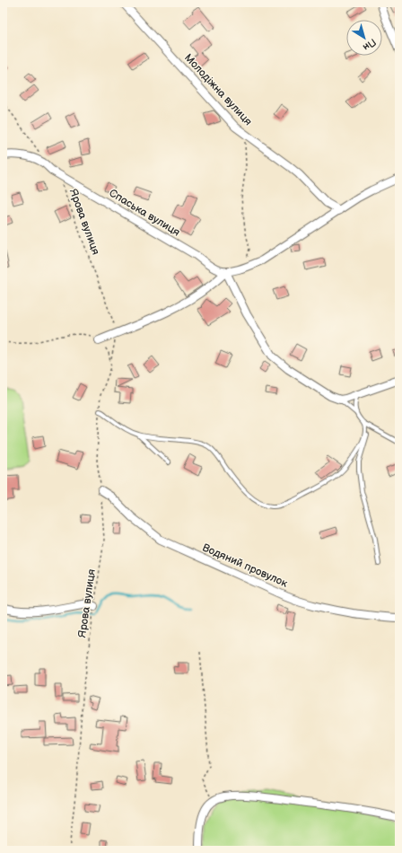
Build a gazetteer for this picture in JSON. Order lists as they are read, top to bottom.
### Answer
{
  "streets": {
    "street": ["Молодіжна вулиця", "Спаська вулиця", "Водяний провулок"],
    "path": ["Ярова вулиця"]
  },
  "crossings": [
    ["Ярова вулиця", "Водяний провулок"]
  ],
  "north": "bottom right"
}
